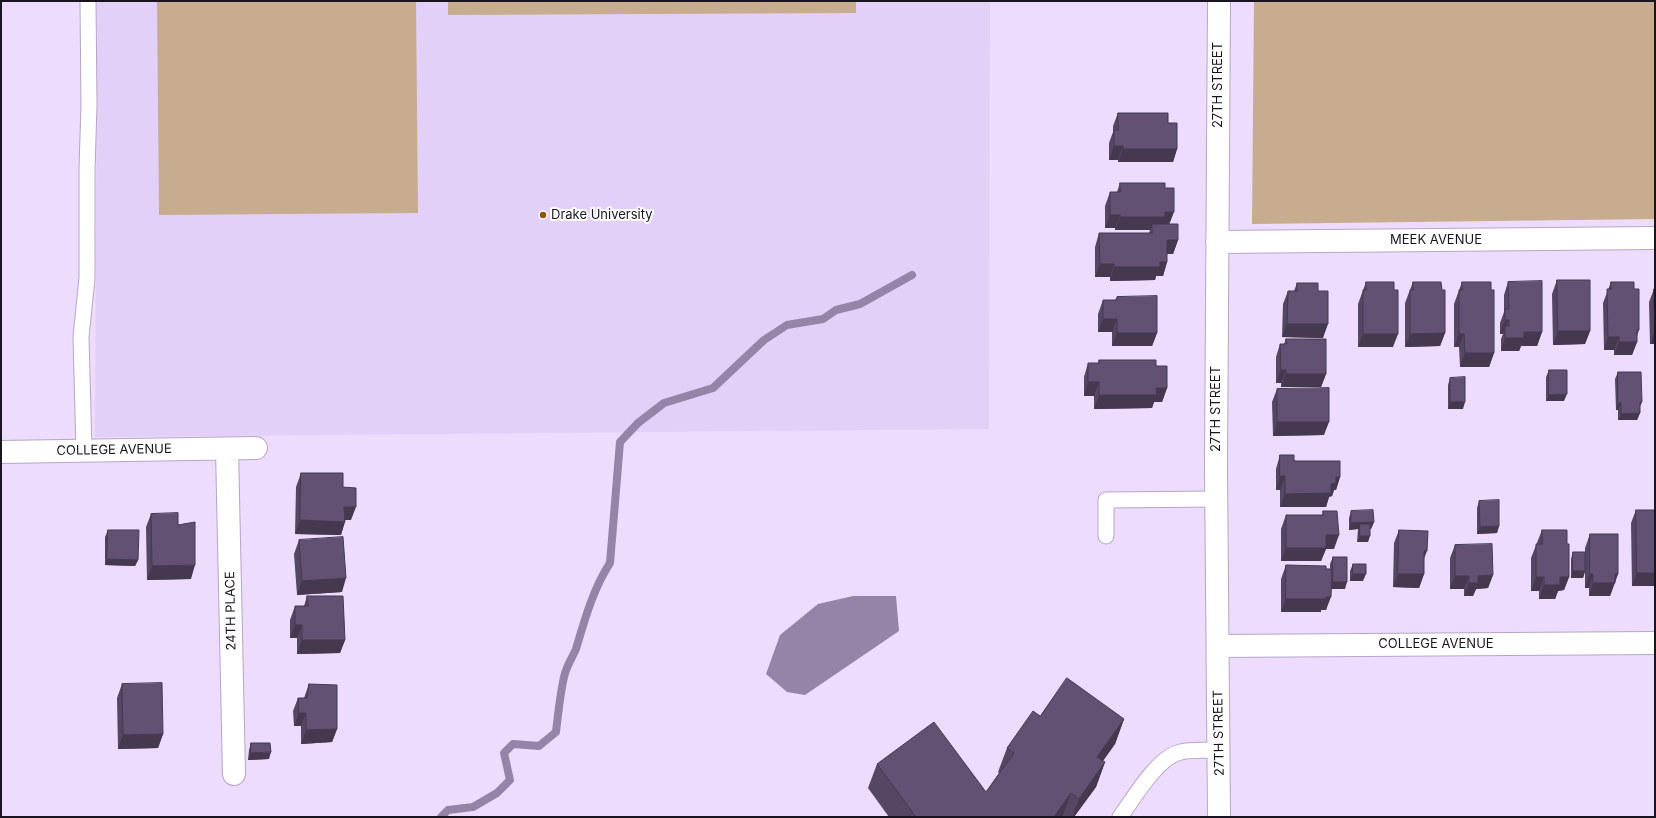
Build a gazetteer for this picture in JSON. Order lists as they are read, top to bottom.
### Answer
{
  "streets": {
    "street": [
      "27TH STREET",
      "MEEK AVENUE",
      "COLLEGE AVENUE",
      "24TH PLACE"
    ]
  },
  "crossings": [
    ["27TH STREET", "MEEK AVENUE"],
    ["27TH STREET", "COLLEGE AVENUE"],
    ["COLLEGE AVENUE", "24TH PLACE"]
  ],
  "places": ["Drake University"]
}
